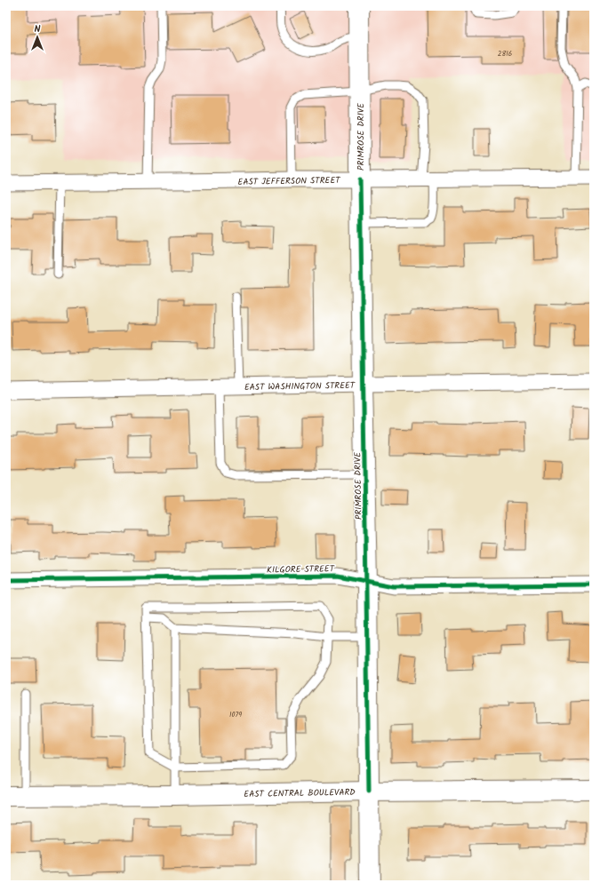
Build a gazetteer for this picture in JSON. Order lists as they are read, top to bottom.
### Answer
{
  "streets": {
    "street": [
      "PRIMROSE DRIVE",
      "EAST JEFFERSON STREET",
      "EAST WASHINGTON STREET",
      "KILGORE STREET",
      "EAST CENTRAL BOULEVARD"
    ]
  },
  "crossings": [
    ["PRIMROSE DRIVE", "EAST JEFFERSON STREET"],
    ["PRIMROSE DRIVE", "EAST WASHINGTON STREET"],
    ["PRIMROSE DRIVE", "KILGORE STREET"],
    ["PRIMROSE DRIVE", "EAST CENTRAL BOULEVARD"]
  ],
  "house_numbers": ["2816", "1079"],
  "north": "top"
}
